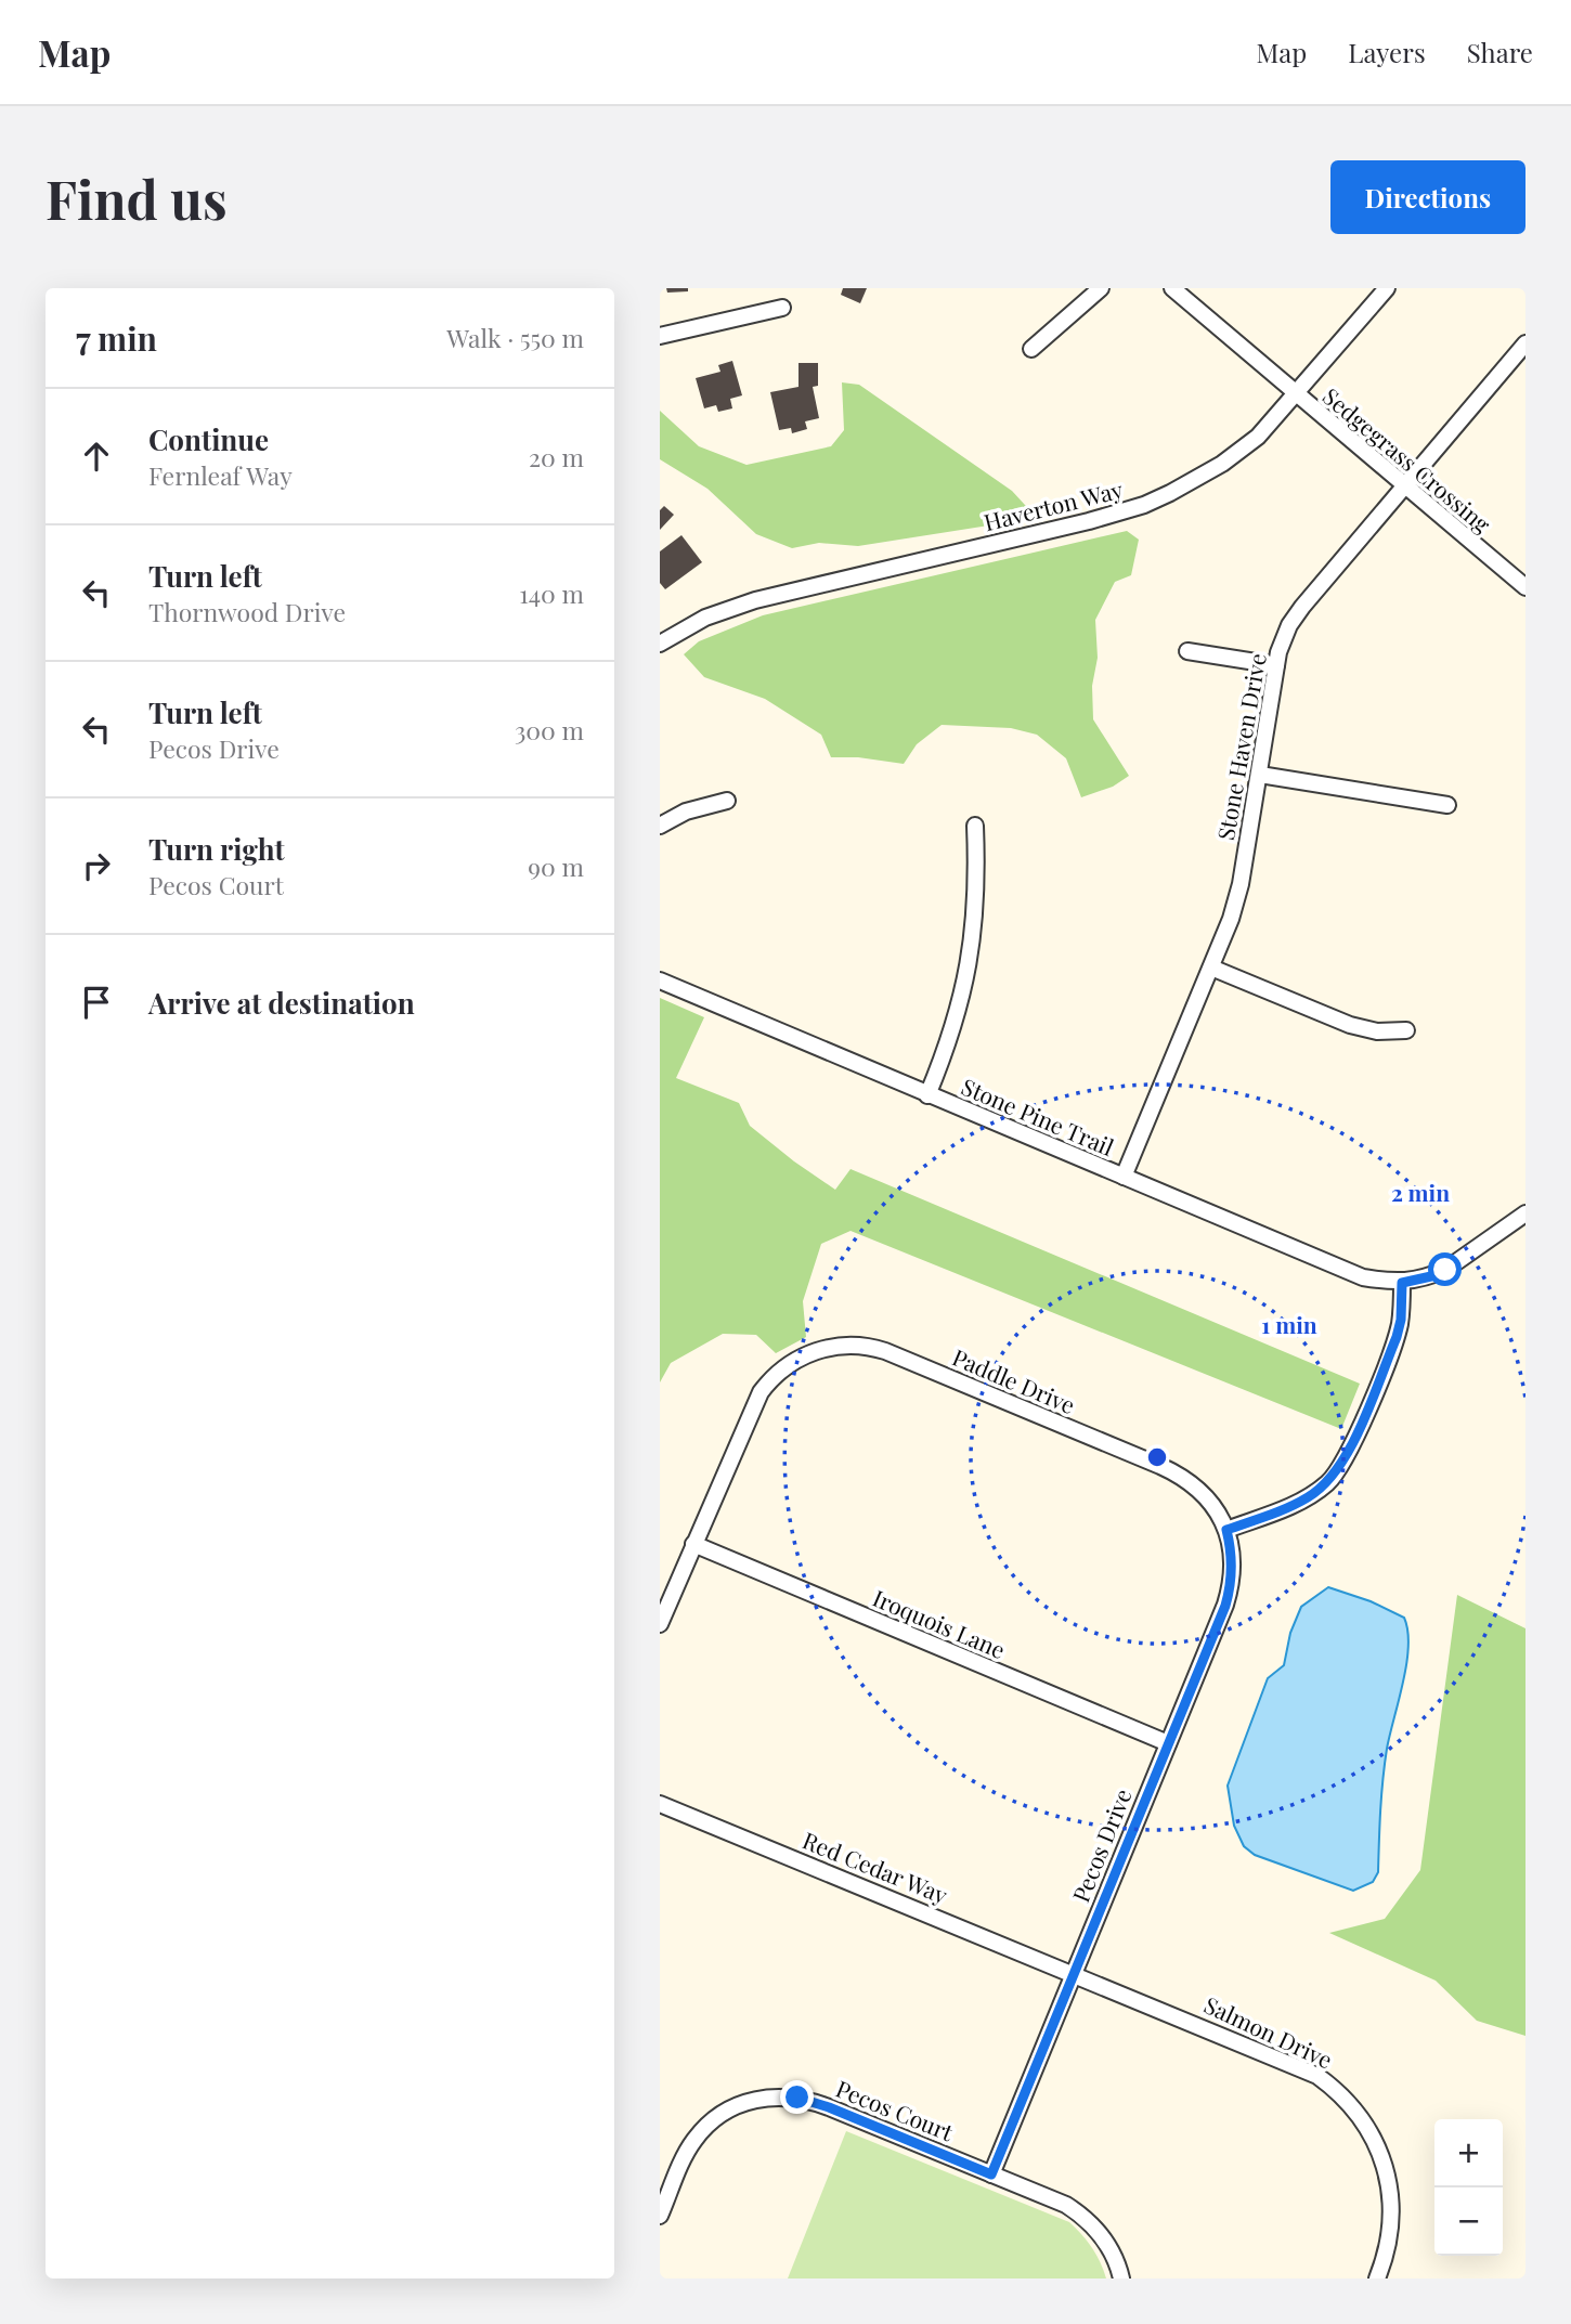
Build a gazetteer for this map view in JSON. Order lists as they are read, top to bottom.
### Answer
{
  "streets": {
    "street": [
      "Sedgegrass Crossing",
      "Haverton Way",
      "Stone Haven Drive",
      "Stone Pine Trail",
      "Paddle Drive",
      "Iroquois Lane",
      "Pecos Drive",
      "Red Cedar Way",
      "Salmon Drive",
      "Pecos Court"
    ]
  },
  "crossings": [
    ["Sedgegrass Crossing", "Haverton Way"],
    ["Sedgegrass Crossing", "Stone Haven Drive"],
    ["Stone Haven Drive", "Stone Pine Trail"],
    ["Paddle Drive", "Iroquois Lane"],
    ["Paddle Drive", "Pecos Drive"],
    ["Iroquois Lane", "Pecos Drive"],
    ["Pecos Drive", "Red Cedar Way"],
    ["Pecos Drive", "Salmon Drive"],
    ["Pecos Drive", "Pecos Court"],
    ["Red Cedar Way", "Salmon Drive"]
  ],
  "page": {
    "header": "Map",
    "nav": ["Map", "Layers", "Share"],
    "buttons": "Directions",
    "title": "Find us",
    "heading": ["7 min", "Walk · 550 m"],
    "list": [
      ["Continue", "Fernleaf Way", "20 m"],
      ["Turn left", "Thornwood Drive", "140 m"],
      ["Turn left", "Pecos Drive", "300 m"],
      ["Turn right", "Pecos Court", "90 m"],
      "Arrive at destination"
    ],
    "map_buttons": ["+", "−"]
  },
  "rings": ["2 min", "1 min"]
}
